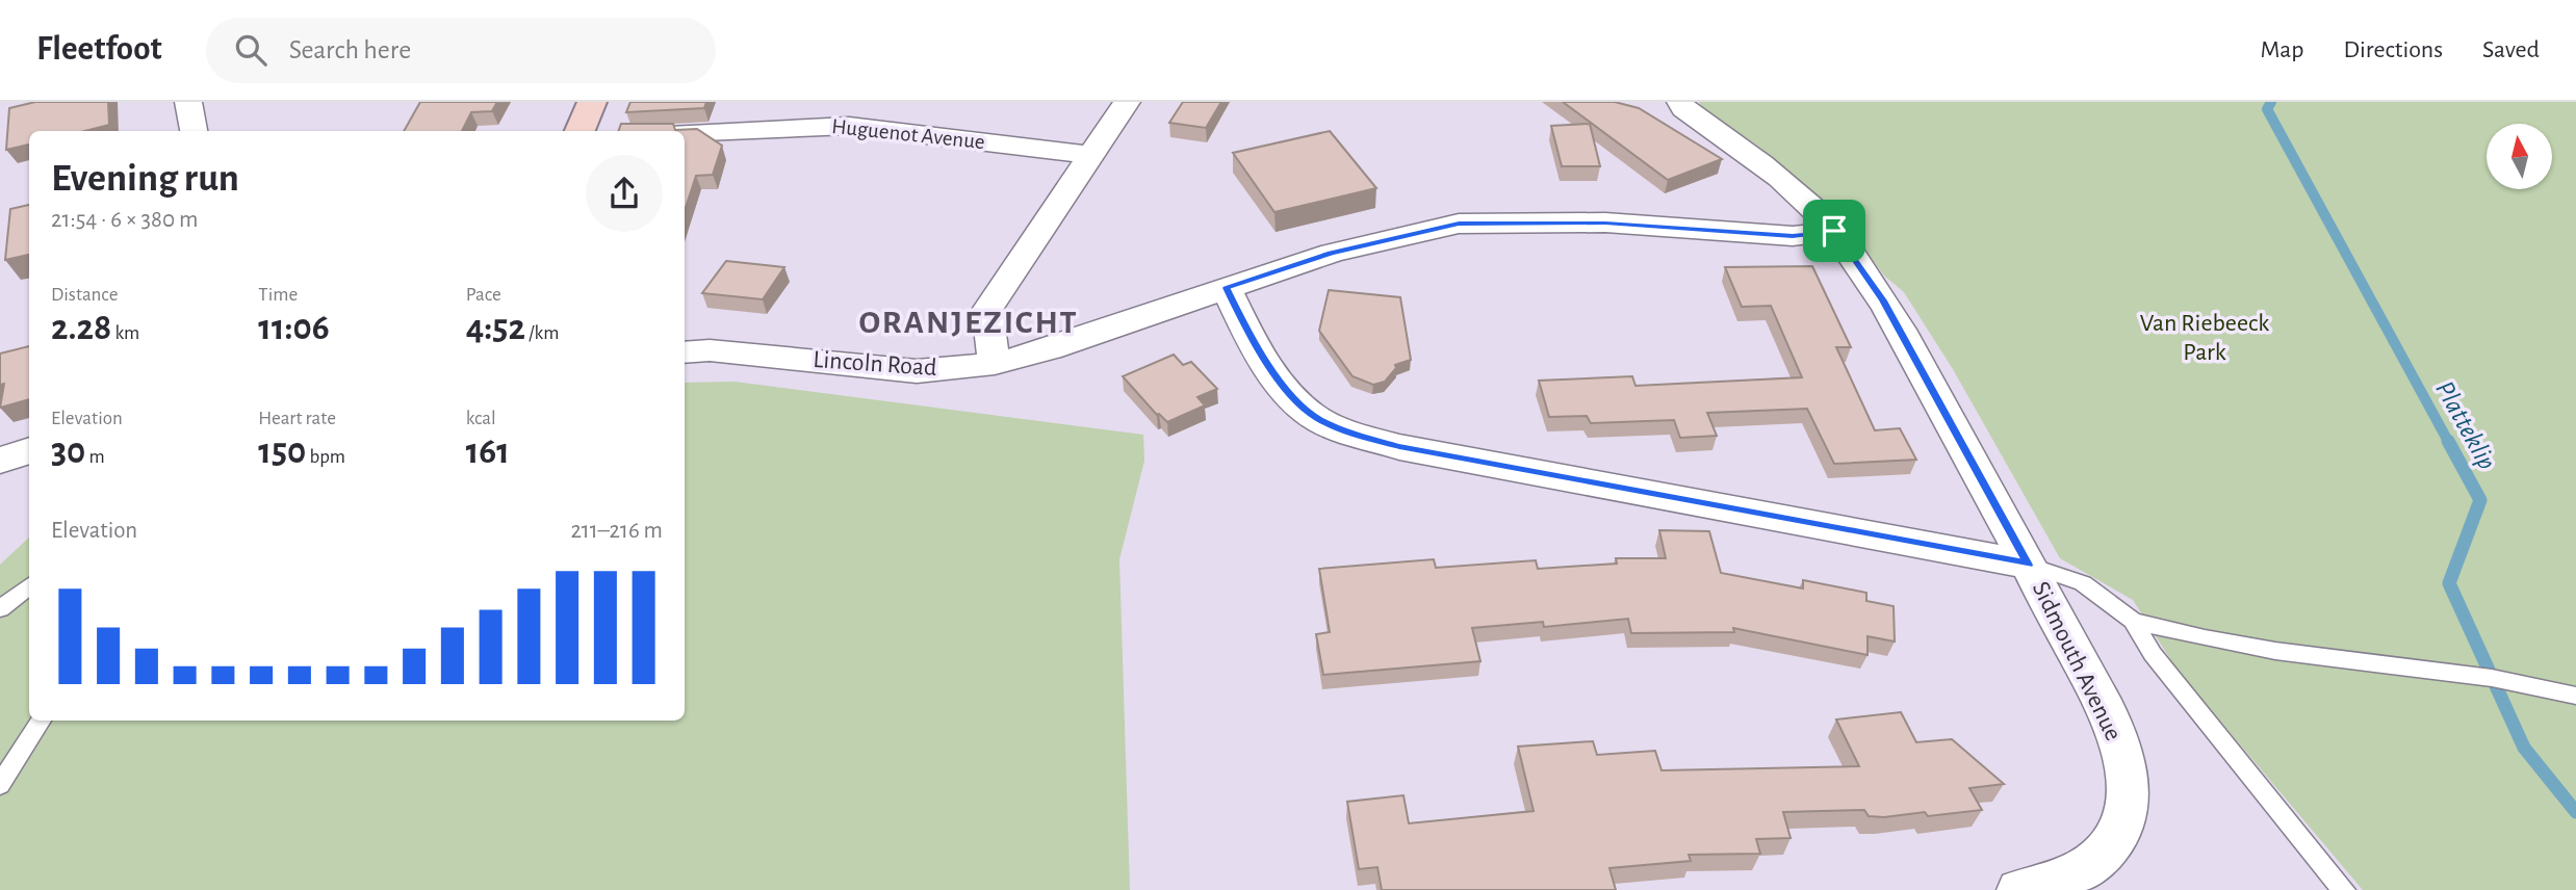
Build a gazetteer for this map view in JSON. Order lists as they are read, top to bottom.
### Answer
{
  "streets": {
    "street": ["Huguenot Avenue", "Lincoln Road", "Sidmouth Avenue"]
  },
  "crossings": [
    ["Lincoln Road", "Sidmouth Avenue"]
  ],
  "districts": ["ORANJEZICHT"],
  "water": ["Platteklip"],
  "parks": ["Van Riebeeck Park"],
  "north": "top",
  "page": {
    "header": "Fleetfoot",
    "search": "Search here",
    "nav": ["Map", "Directions", "Saved"],
    "heading": ["Evening run", "21:54 · 6 × 380 m"],
    "stats": [
      ["Distance", "2.28 km"],
      ["Time", "11:06"],
      ["Pace", "4:52 /km"],
      ["Elevation", "30 m"],
      ["Heart rate", "150 bpm"],
      ["kcal", "161"]
    ],
    "chart": ["Elevation", "211–216 m"]
  }
}
